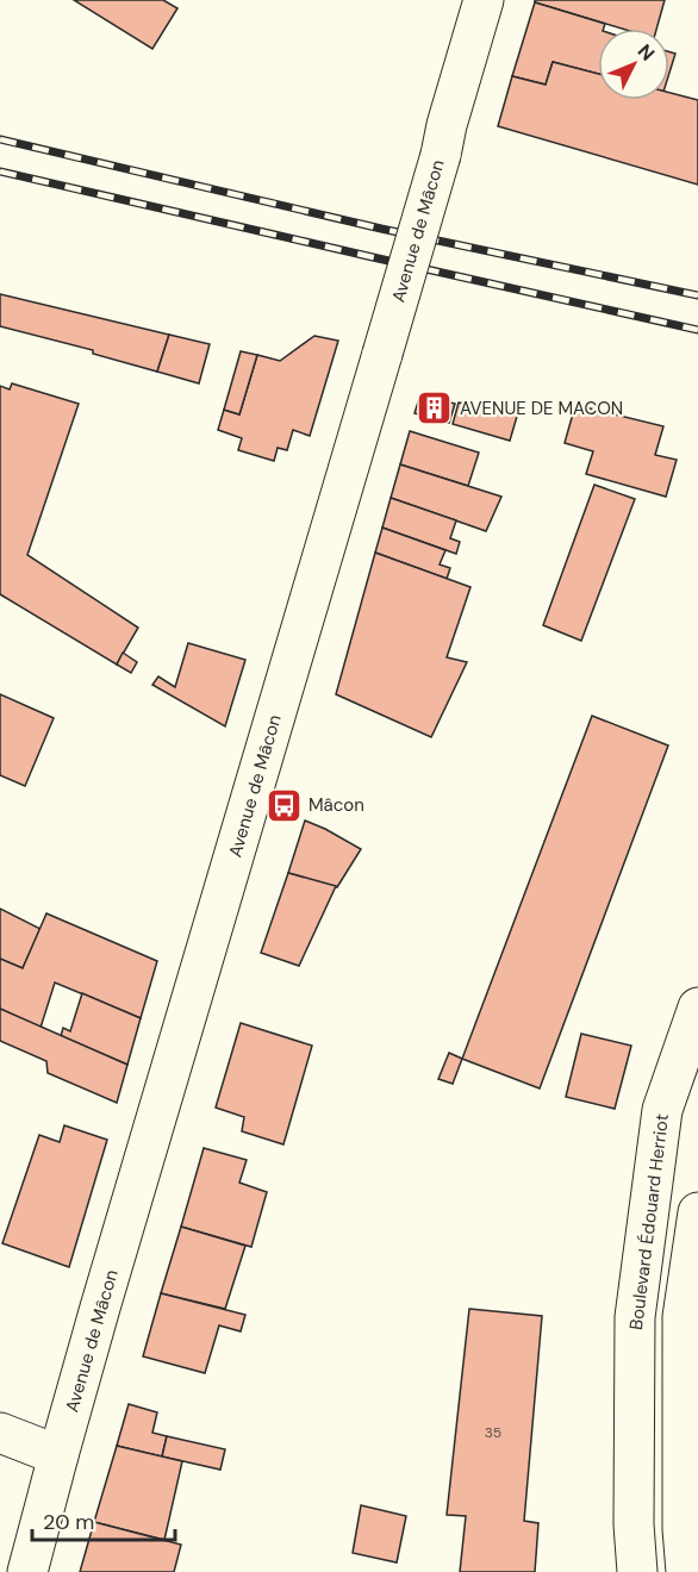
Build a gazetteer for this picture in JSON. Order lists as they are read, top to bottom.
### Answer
{
  "streets": {
    "main road": ["Avenue de Mâcon", "Boulevard Édouard Herriot"]
  },
  "places": {
    "building": ["AVENUE DE MACON"],
    "bus stop": ["Mâcon"]
  },
  "house_numbers": ["35"],
  "scale_bar": "20 m",
  "north": "top right"
}
